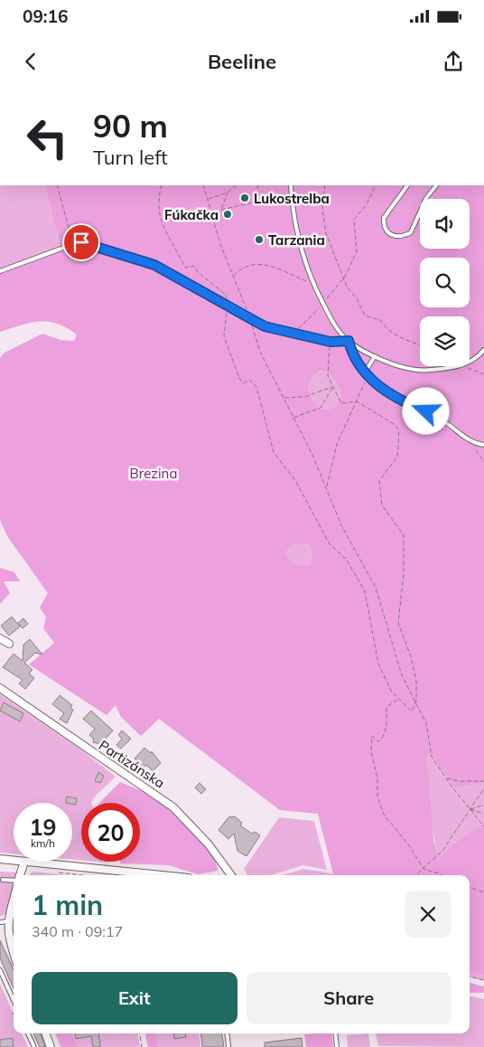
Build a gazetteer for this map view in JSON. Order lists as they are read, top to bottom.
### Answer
{
  "streets": {
    "street": ["Partizánska"]
  },
  "parks": ["Brezina"],
  "places": ["Lukostrelba", "Fúkačka", "Tarzania"],
  "page": {
    "status": "09:16",
    "header": "Beeline",
    "turn": ["90 m", "Turn left"],
    "speed": "19 km/h",
    "limit": "20",
    "heading": ["1 min", "340 m · 09:17"],
    "buttons": ["Exit", "Share"]
  }
}
